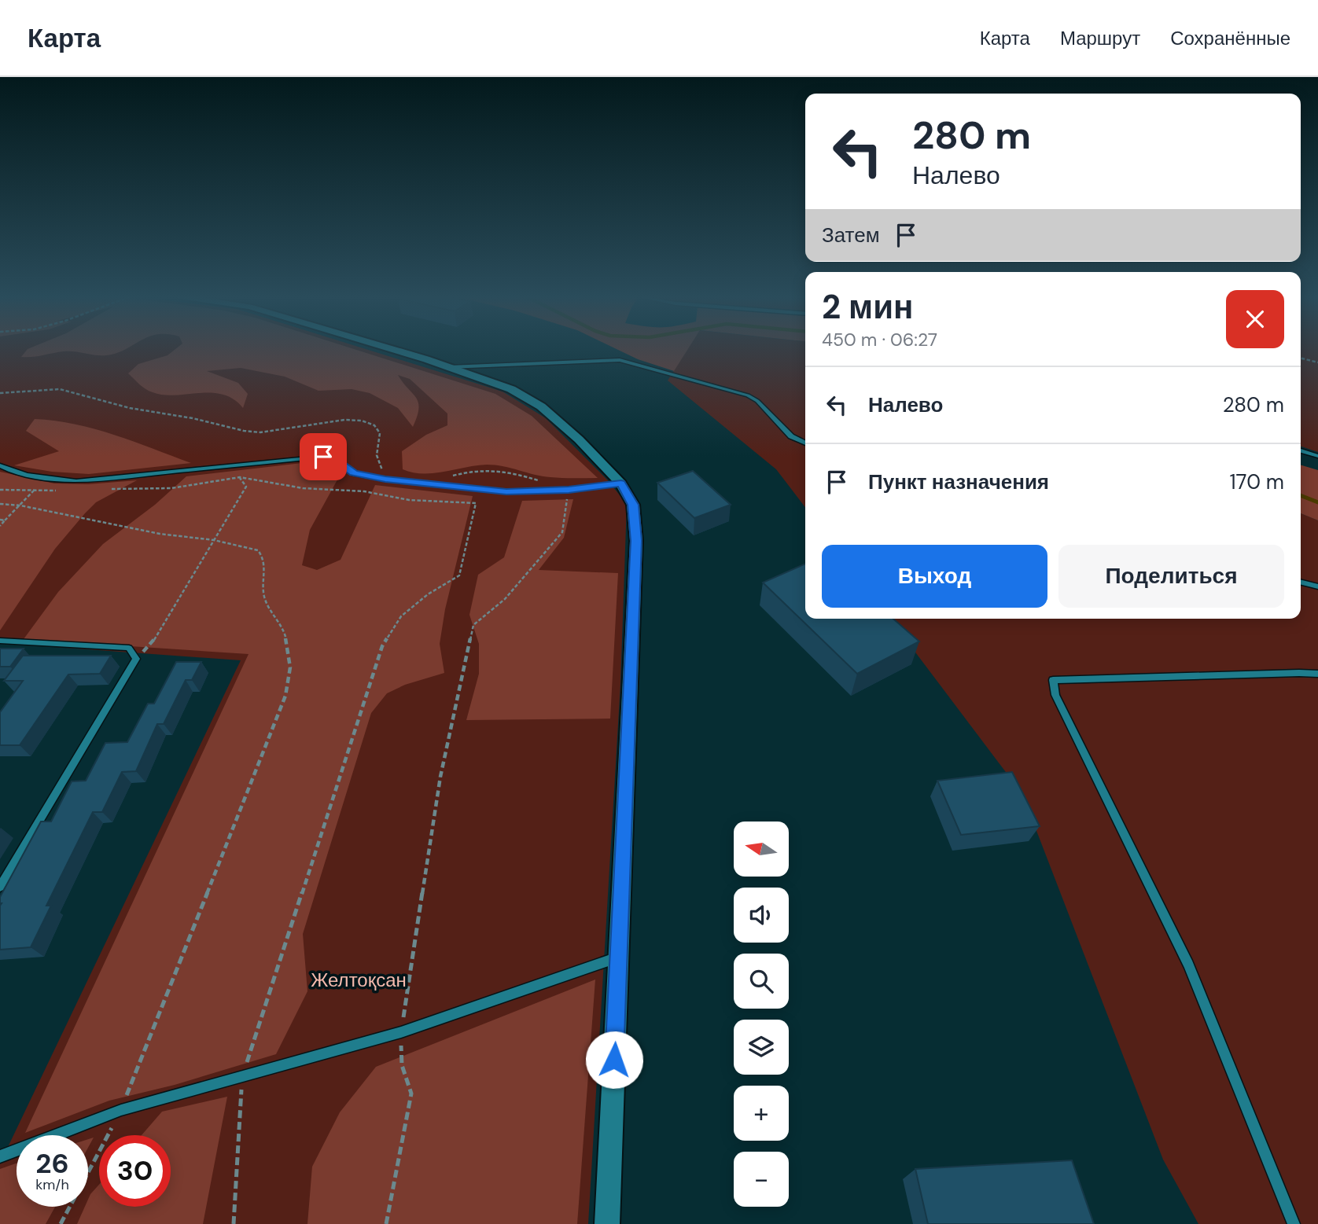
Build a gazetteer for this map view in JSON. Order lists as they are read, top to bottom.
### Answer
{
  "parks": ["Желтоқсан"],
  "north": "left",
  "page": {
    "header": "Карта",
    "nav": ["Карта", "Маршрут", "Сохранённые"],
    "turn": ["280 m", "Налево"],
    "then": "Затем",
    "heading": ["2 мин", "450 m · 06:27"],
    "list": [
      {
        "name": "Налево",
        "value": "280 m"
      },
      {
        "name": "Пункт назначения",
        "value": "170 m"
      }
    ],
    "buttons": ["Выход", "Поделиться"],
    "map_buttons": ["+", "−"],
    "speed": "26 km/h",
    "limit": "30"
  }
}
